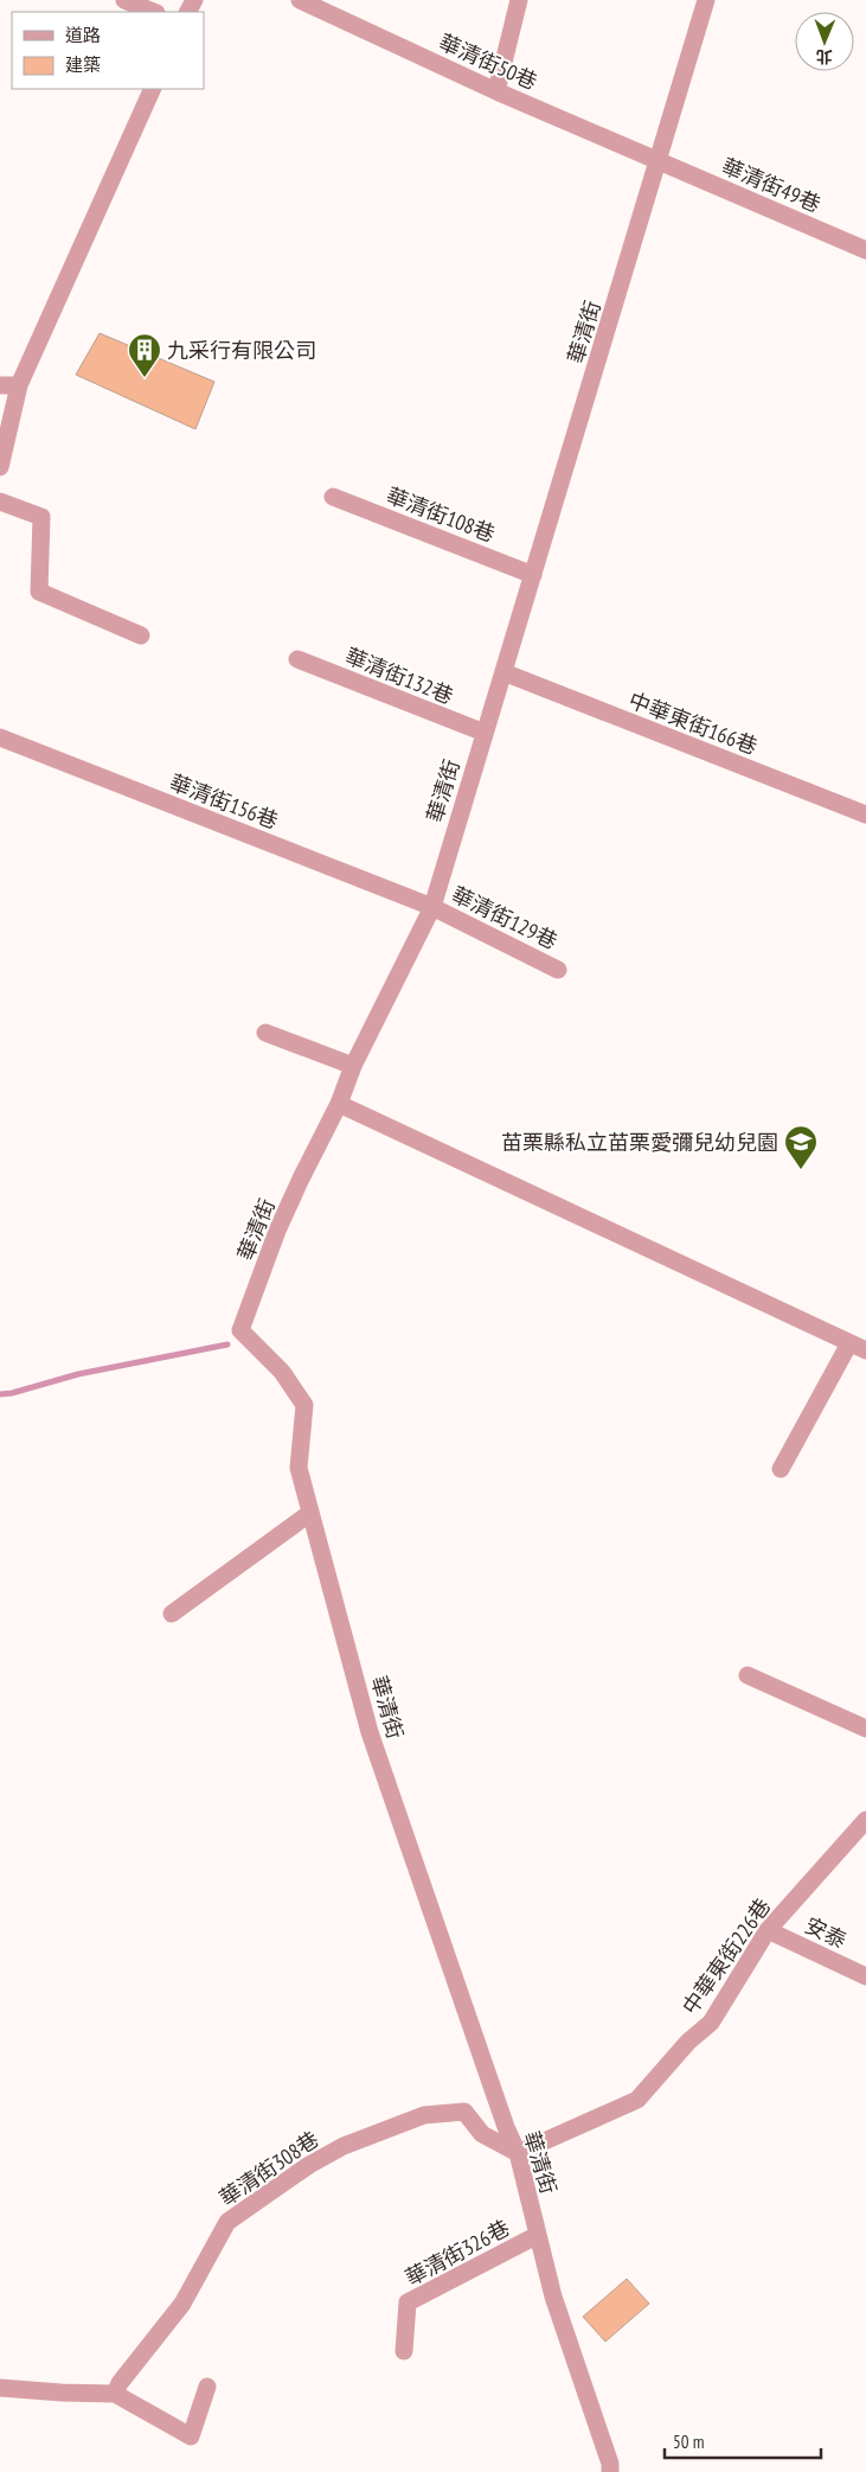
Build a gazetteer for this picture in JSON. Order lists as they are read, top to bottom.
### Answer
{
  "streets": {
    "street": [
      "華清街50巷",
      "華清街49巷",
      "華清街",
      "華清街108巷",
      "華清街132巷",
      "中華東街166巷",
      "華清街156巷",
      "華清街129巷",
      "安泰",
      "中華東街226巷",
      "華清街308巷",
      "華清街326巷"
    ]
  },
  "crossings": [
    ["華清街50巷", "華清街49巷"],
    ["華清街50巷", "華清街"],
    ["華清街49巷", "華清街"],
    ["華清街", "華清街108巷"],
    ["華清街", "華清街132巷"],
    ["華清街", "中華東街166巷"],
    ["華清街", "華清街156巷"],
    ["華清街", "華清街129巷"],
    ["華清街", "中華東街226巷"],
    ["華清街", "華清街308巷"],
    ["華清街", "華清街326巷"],
    ["華清街156巷", "華清街129巷"],
    ["安泰", "中華東街226巷"],
    ["中華東街226巷", "華清街308巷"]
  ],
  "places": {
    "building": ["九采行有限公司"],
    "school or university": ["苗栗縣私立苗栗愛彌兒幼兒園"]
  },
  "legend": ["道路", "建築"],
  "scale_bar": "50 m",
  "north": "bottom"
}
